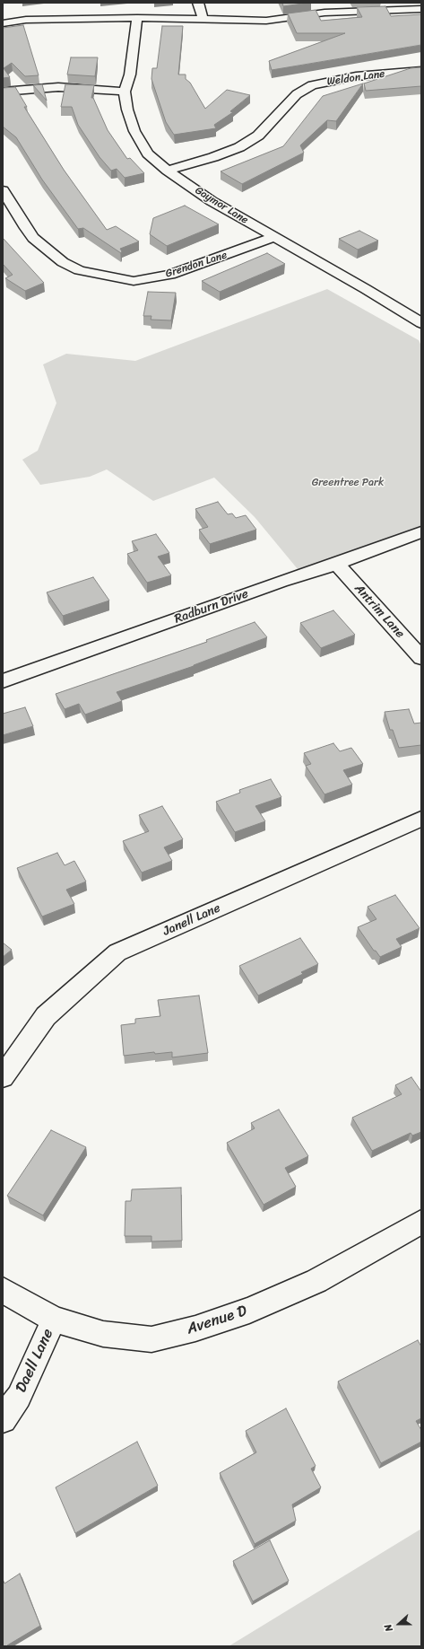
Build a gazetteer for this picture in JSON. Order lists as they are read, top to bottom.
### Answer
{
  "streets": {
    "street": [
      "Weldon Lane",
      "Gaymor Lane",
      "Grendon Lane",
      "Radburn Drive",
      "Antrim Lane",
      "Janell Lane",
      "Avenue D",
      "Daell Lane"
    ]
  },
  "crossings": [
    ["Weldon Lane", "Gaymor Lane"],
    ["Gaymor Lane", "Grendon Lane"],
    ["Radburn Drive", "Antrim Lane"],
    ["Avenue D", "Daell Lane"]
  ],
  "parks": ["Greentree Park"],
  "north": "left"
}
